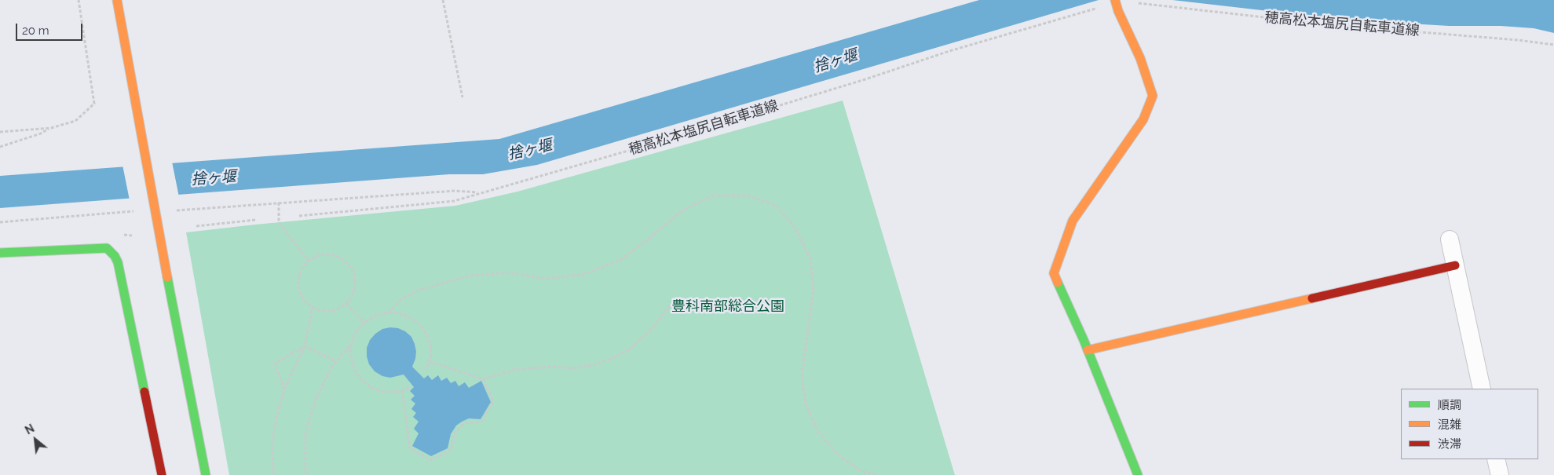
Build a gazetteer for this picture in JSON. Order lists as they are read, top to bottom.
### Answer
{
  "streets": {
    "path": ["穂高松本塩尻自転車道線"]
  },
  "water": ["捨ヶ堰"],
  "parks": ["豊科南部総合公園"],
  "legend": ["順調", "混雑", "渋滞"],
  "scale_bar": "20 m",
  "north": "top left"
}
